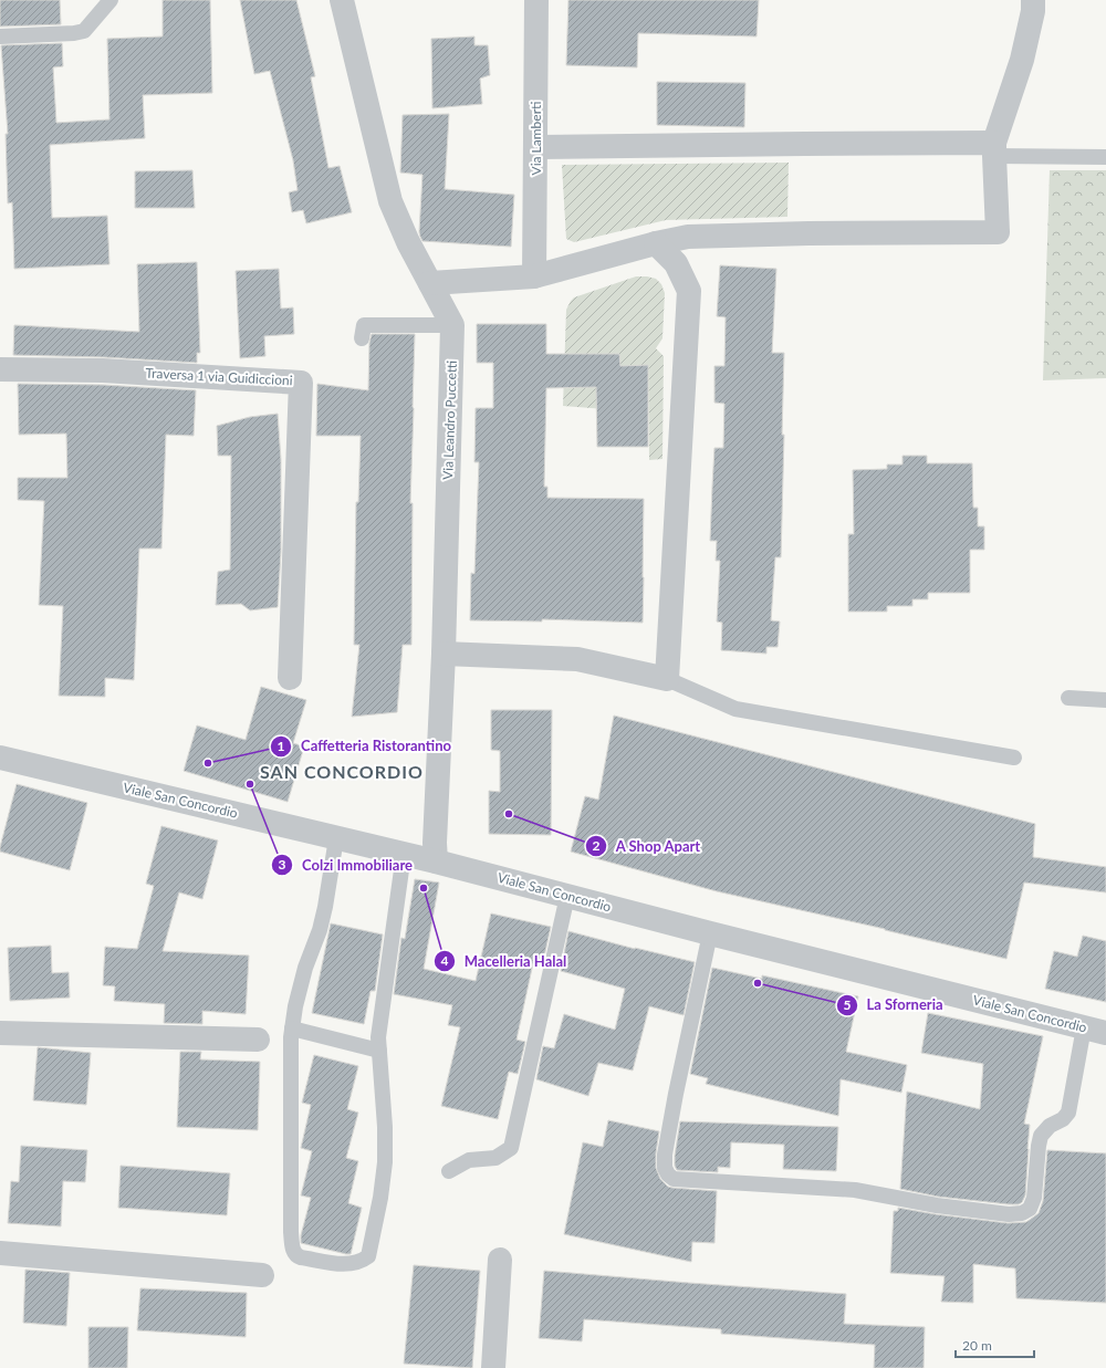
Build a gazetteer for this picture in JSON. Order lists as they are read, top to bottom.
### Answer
{
  "streets": {
    "street": [
      "Via Lamberti",
      "Traversa 1 via Guidiccioni",
      "Via Leandro Puccetti",
      "Viale San Concordio"
    ]
  },
  "crossings": [
    ["Via Leandro Puccetti", "Viale San Concordio"]
  ],
  "districts": ["SAN CONCORDIO"],
  "places": [
    "Caffetteria Ristorantino",
    "Colzi Immobiliare",
    "A Shop Apart",
    "Macelleria Halal",
    "La Sforneria"
  ],
  "scale_bar": "20 m"
}
